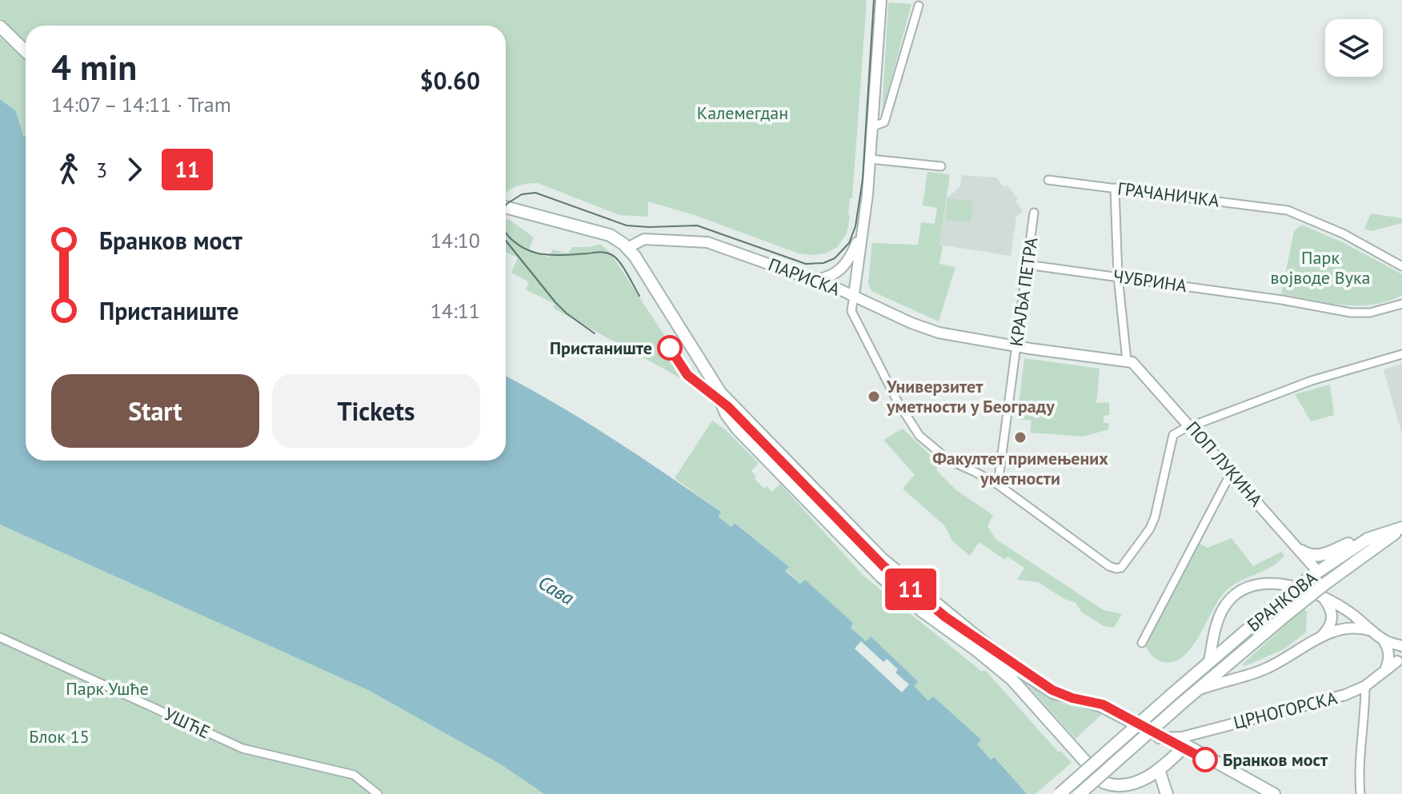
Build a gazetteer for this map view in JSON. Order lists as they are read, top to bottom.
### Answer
{
  "streets": {
    "main road": ["БРАНКОВА"],
    "street": [
      "ГРАЧАНИЧКА",
      "ПАРИСКА",
      "ЧУБРИНА",
      "КРАЉА ПЕТРА",
      "ПОП ЛУКИНА",
      "ЦРНОГОРСКА",
      "УШЋЕ"
    ]
  },
  "crossings": [
    ["ЧУБРИНА", "КРАЉА ПЕТРА"],
    ["ПОП ЛУКИНА", "БРАНКОВА"]
  ],
  "water": ["Сава"],
  "parks": [
    "Калемегдан",
    "Парк војводе Вука",
    "Парк Ушће",
    "Блок 15"
  ],
  "places": [
    "Пристаниште",
    "Универзитет уметности у Београду",
    "Факултет примењених уметности",
    "Бранков мост"
  ],
  "lines": ["tram line 11"],
  "page": {
    "on_map": "11",
    "heading": ["4 min", "14:07 – 14:11 · Tram", "$0.60"],
    "legs": ["3", "11"],
    "list": [
      {
        "name": "Бранков мост",
        "value": "14:10"
      },
      {
        "name": "Пристаниште",
        "value": "14:11"
      }
    ],
    "buttons": ["Start", "Tickets"]
  }
}
